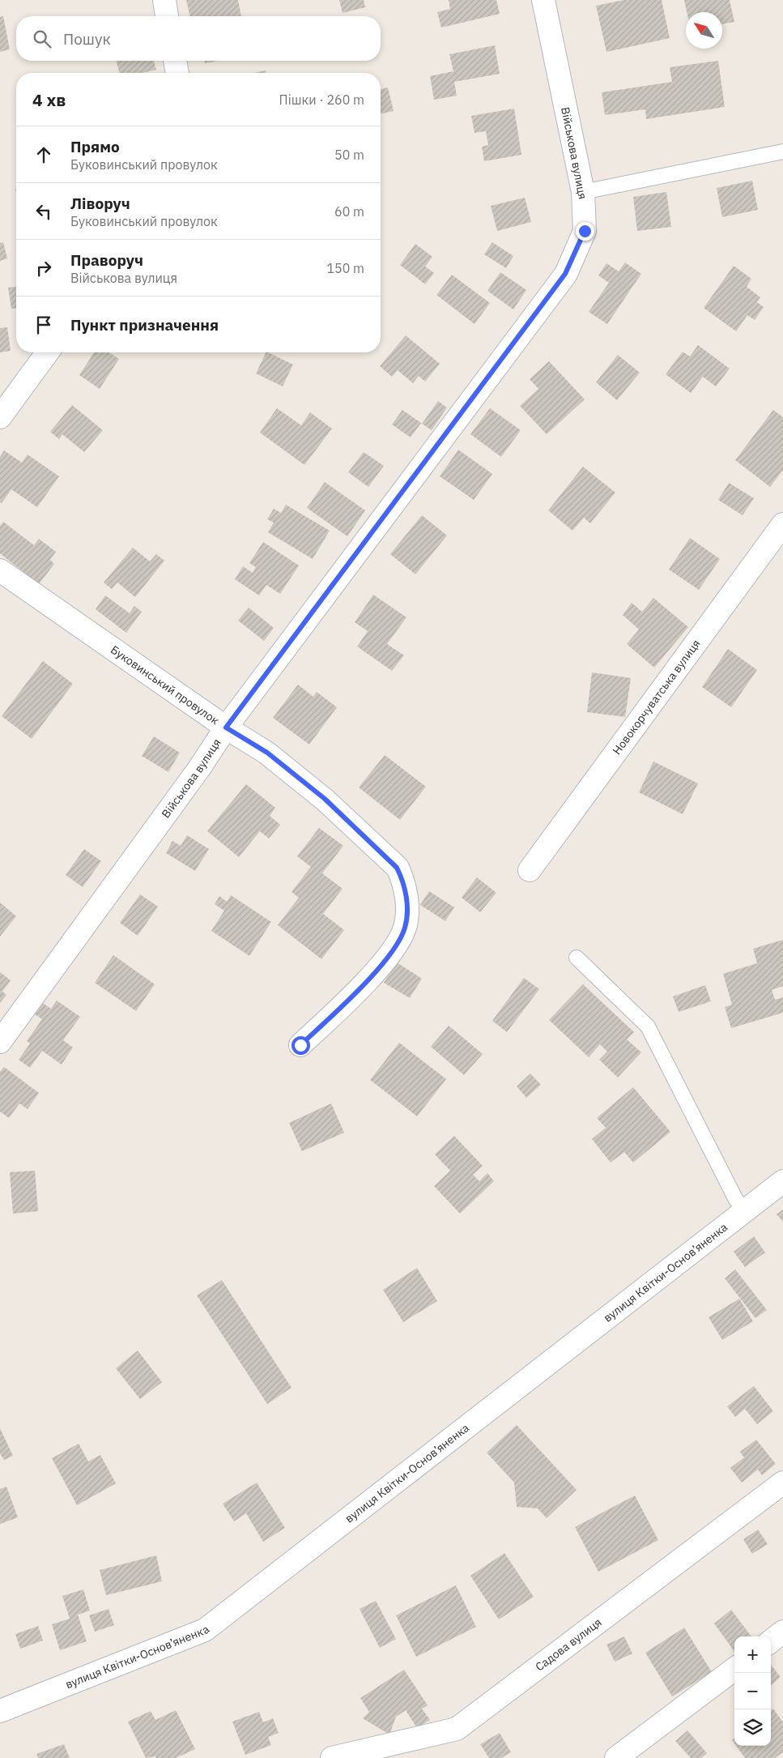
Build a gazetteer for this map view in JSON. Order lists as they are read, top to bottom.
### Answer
{
  "streets": {
    "street": [
      "Військова вулиця",
      "Буковинський провулок",
      "Новокорчуватська вулиця",
      "вулиця Квітки-Основ’яненка",
      "Садова вулиця"
    ]
  },
  "crossings": [
    ["Військова вулиця", "Буковинський провулок"]
  ],
  "north": "top left",
  "page": {
    "search": "Пошук",
    "heading": ["4 хв", "Пішки · 260 m"],
    "list": [
      ["Прямо", "Буковинський провулок", "50 m"],
      ["Ліворуч", "Буковинський провулок", "60 m"],
      ["Праворуч", "Військова вулиця", "150 m"],
      "Пункт призначення"
    ],
    "map_buttons": ["+", "−"]
  }
}
